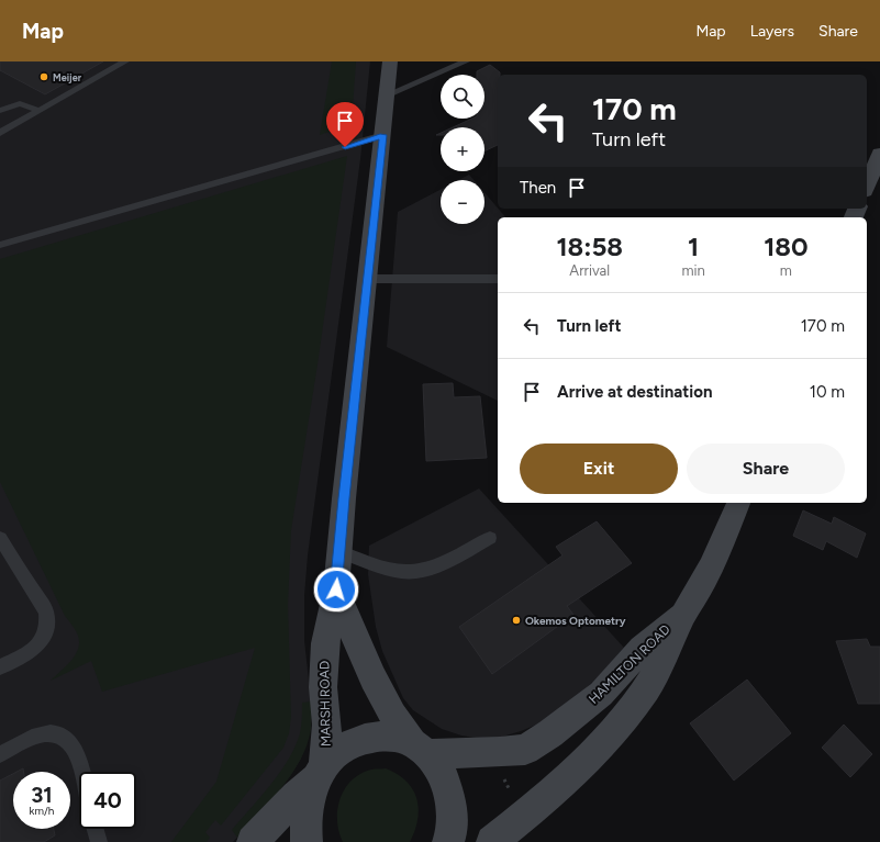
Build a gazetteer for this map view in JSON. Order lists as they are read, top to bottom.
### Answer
{
  "streets": {
    "street": ["HAMILTON ROAD", "MARSH ROAD"]
  },
  "crossings": [
    ["HAMILTON ROAD", "MARSH ROAD"]
  ],
  "places": ["Meijer", "Okemos Optometry"],
  "page": {
    "header": "Map",
    "nav": ["Map", "Layers", "Share"],
    "map_buttons": ["+", "−"],
    "turn": ["170 m", "Turn left"],
    "then": "Then",
    "eta": [
      "18:58",
      "Arrival",
      "1",
      "min",
      "180",
      "m"
    ],
    "list": [
      {
        "name": "Turn left",
        "value": "170 m"
      },
      {
        "name": "Arrive at destination",
        "value": "10 m"
      }
    ],
    "buttons": ["Exit", "Share"],
    "speed": "31 km/h",
    "limit": "40"
  }
}
